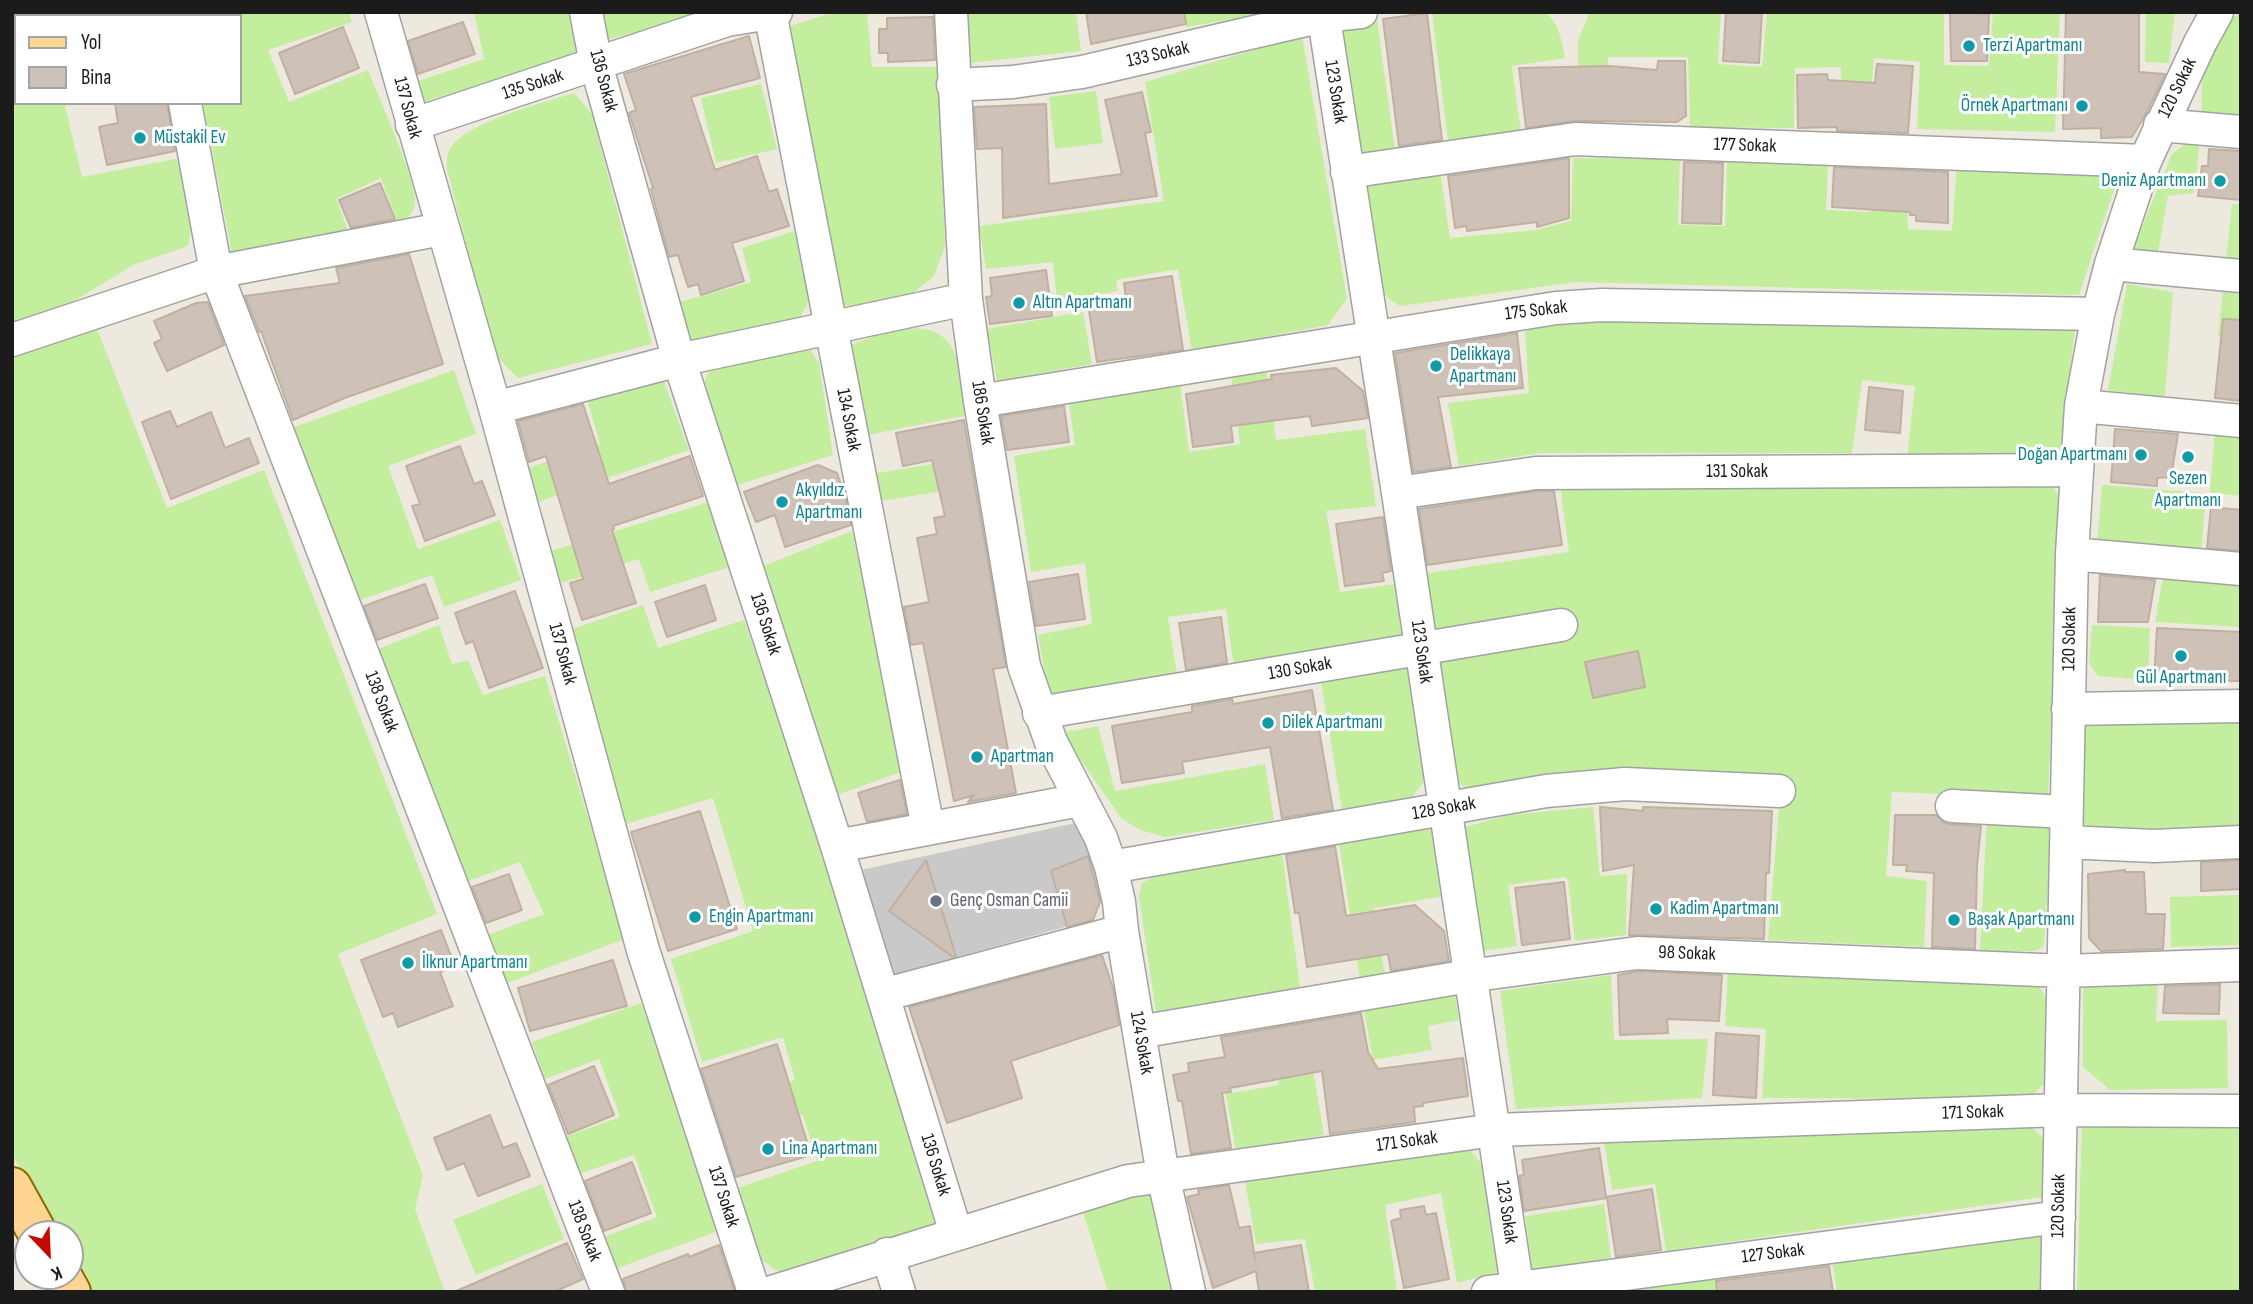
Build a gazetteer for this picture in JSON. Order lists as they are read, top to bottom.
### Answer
{
  "streets": {
    "street": [
      "133 Sokak",
      "136 Sokak",
      "135 Sokak",
      "120 Sokak",
      "123 Sokak",
      "137 Sokak",
      "177 Sokak",
      "175 Sokak",
      "186 Sokak",
      "134 Sokak",
      "131 Sokak",
      "130 Sokak",
      "138 Sokak",
      "128 Sokak",
      "98 Sokak",
      "124 Sokak",
      "171 Sokak",
      "127 Sokak"
    ]
  },
  "crossings": [
    ["133 Sokak", "123 Sokak"],
    ["133 Sokak", "186 Sokak"],
    ["136 Sokak", "135 Sokak"],
    ["136 Sokak", "171 Sokak"],
    ["135 Sokak", "137 Sokak"],
    ["135 Sokak", "134 Sokak"],
    ["120 Sokak", "177 Sokak"],
    ["120 Sokak", "175 Sokak"],
    ["120 Sokak", "131 Sokak"],
    ["120 Sokak", "98 Sokak"],
    ["120 Sokak", "171 Sokak"],
    ["120 Sokak", "127 Sokak"],
    ["123 Sokak", "177 Sokak"],
    ["123 Sokak", "175 Sokak"],
    ["123 Sokak", "131 Sokak"],
    ["123 Sokak", "130 Sokak"],
    ["123 Sokak", "128 Sokak"],
    ["123 Sokak", "98 Sokak"],
    ["123 Sokak", "171 Sokak"],
    ["123 Sokak", "127 Sokak"],
    ["175 Sokak", "186 Sokak"],
    ["186 Sokak", "130 Sokak"],
    ["186 Sokak", "124 Sokak"],
    ["128 Sokak", "124 Sokak"],
    ["98 Sokak", "124 Sokak"],
    ["124 Sokak", "171 Sokak"]
  ],
  "places": [
    "Terzi Apartmanı",
    "Örnek Apartmanı",
    "Müstakil Ev",
    "Deniz Apartmanı",
    "Altın Apartmanı",
    "Delikkaya Apartmanı",
    "Doğan Apartmanı",
    "Sezen Apartmanı",
    "Akyıldız Apartmanı",
    "Gül Apartmanı",
    "Dilek Apartmanı",
    "Apartman",
    "Genç Osman Camii",
    "Kadim Apartmanı",
    "Engin Apartmanı",
    "Başak Apartmanı",
    "İlknur Apartmanı",
    "Lina Apartmanı"
  ],
  "legend": ["Yol", "Bina"],
  "north": "bottom right"
}
